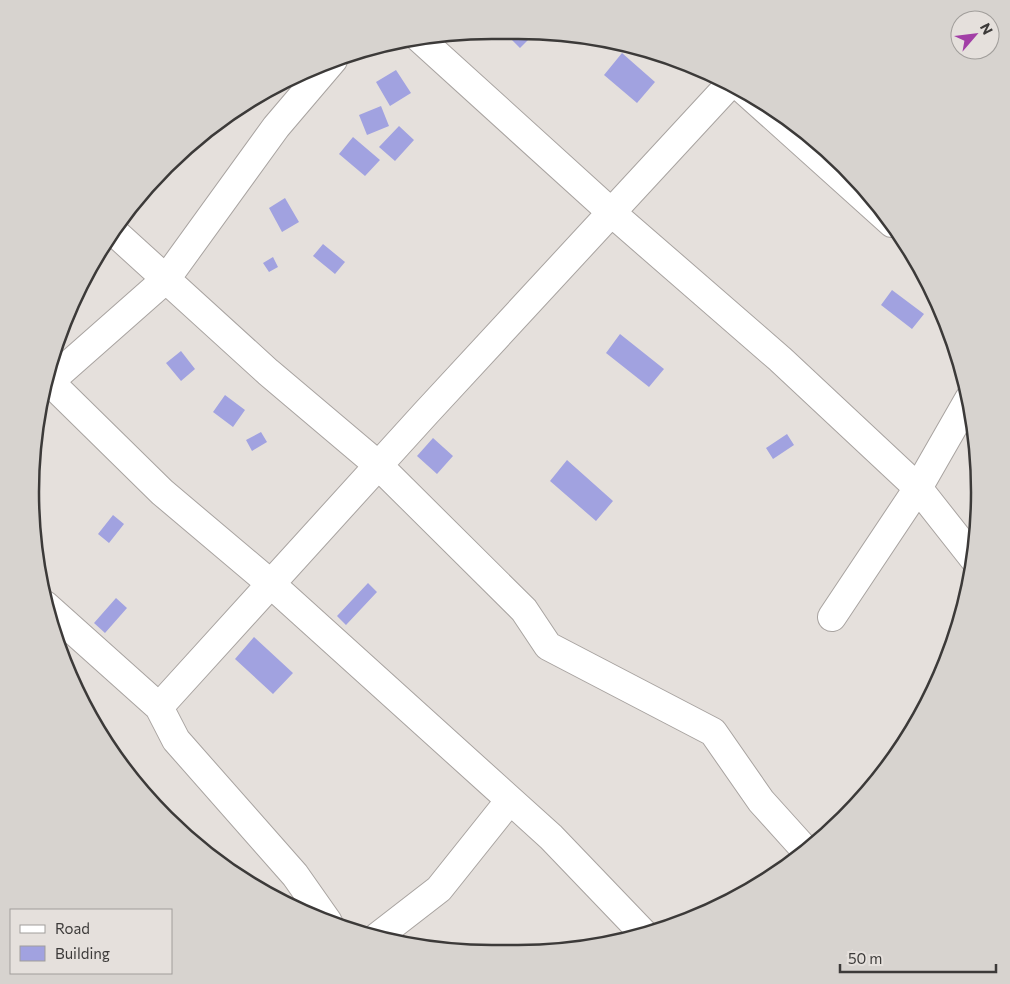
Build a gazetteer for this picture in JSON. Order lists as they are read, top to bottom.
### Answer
{
  "legend": ["Road", "Building"],
  "scale_bar": "50 m",
  "north": "top right"
}
